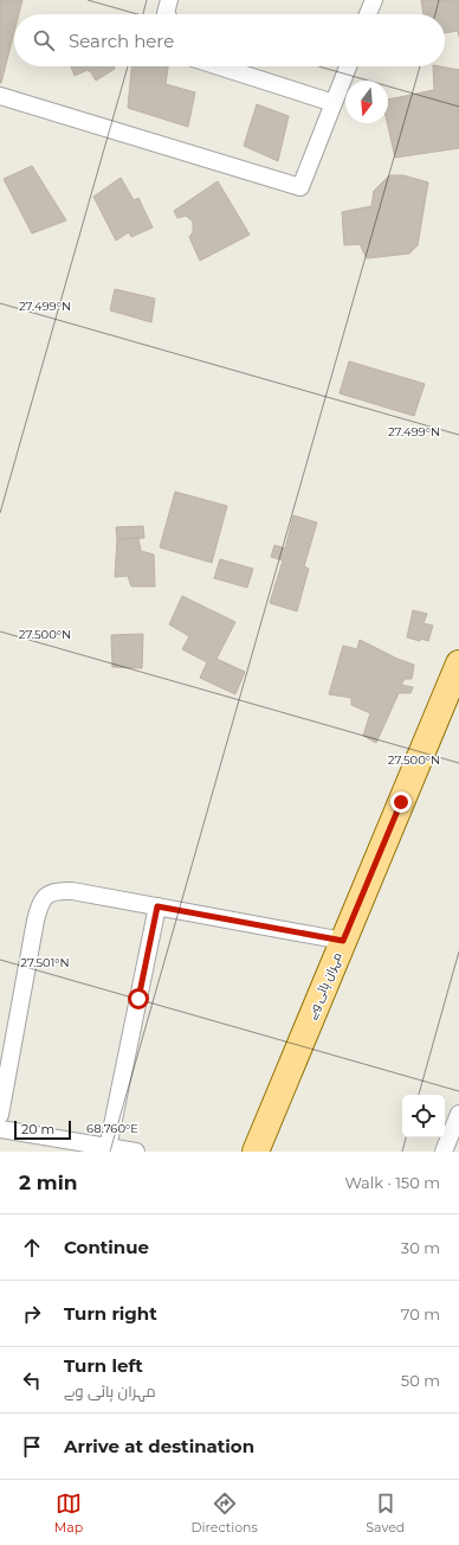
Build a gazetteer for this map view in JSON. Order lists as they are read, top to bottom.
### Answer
{
  "streets": {
    "main road": ["مہران ہائی وے"]
  },
  "scale_bar": "20 m",
  "north": "bottom",
  "page": {
    "search": "Search here",
    "scale": "20 m",
    "heading": ["2 min", "Walk · 150 m"],
    "list": [
      ["Continue", "30 m"],
      ["Turn right", "70 m"],
      ["Turn left", "مہران ہائی وے", "50 m"],
      "Arrive at destination"
    ],
    "nav": ["Map", "Directions", "Saved"]
  },
  "coordinates": [
    "27.499°N",
    "27.500°N",
    "27.501°N",
    "68.760°E"
  ]
}
